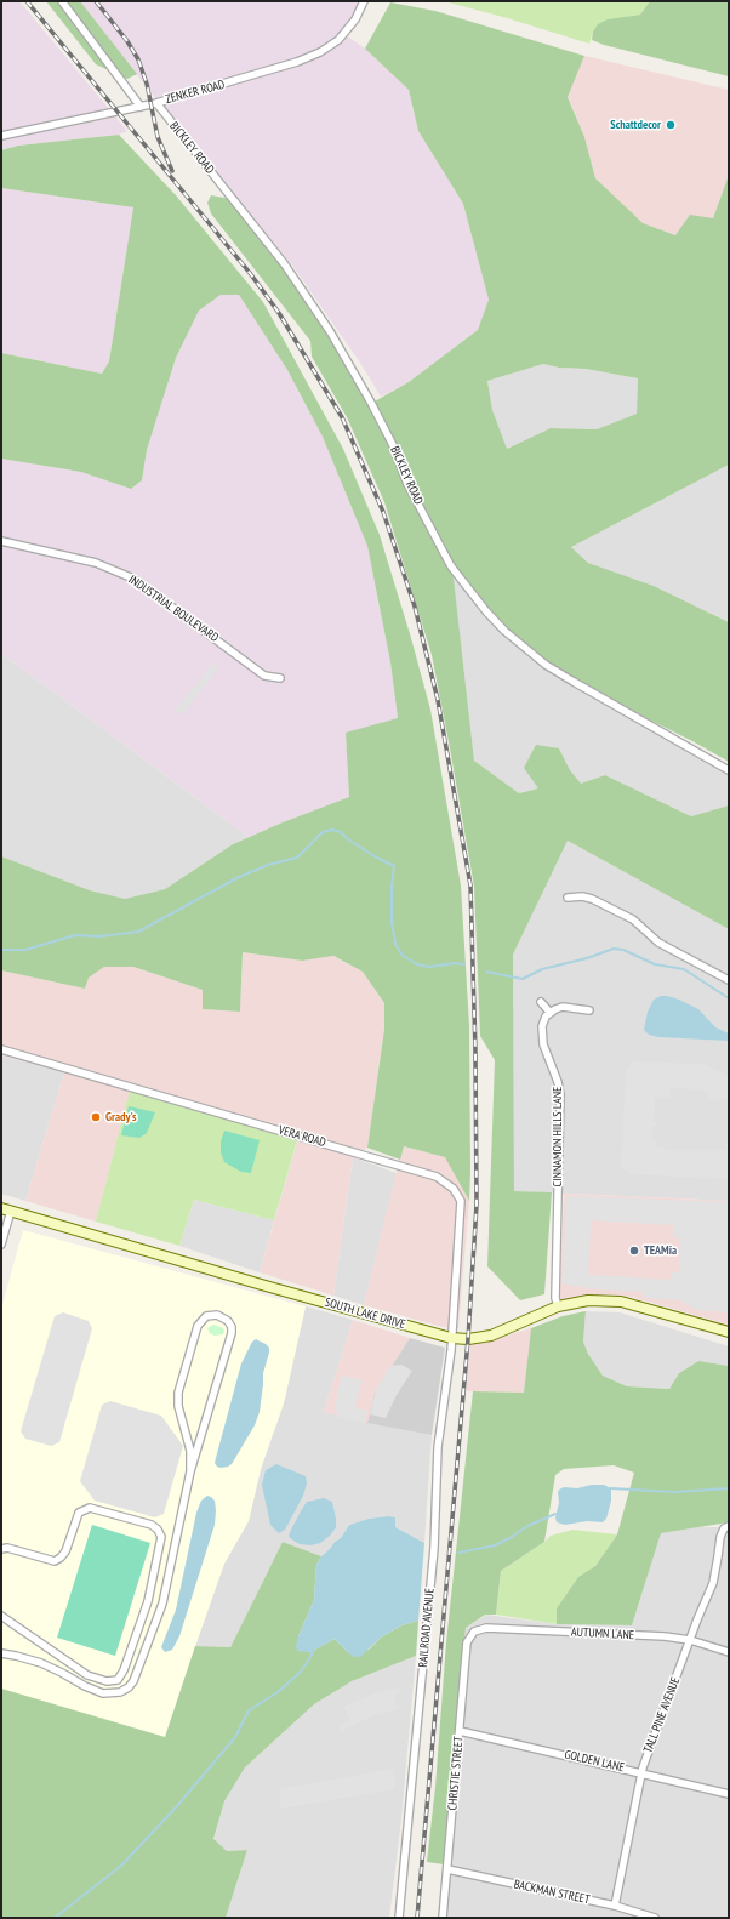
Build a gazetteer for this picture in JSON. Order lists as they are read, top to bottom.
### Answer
{
  "streets": {
    "main road": ["SOUTH LAKE DRIVE"],
    "street": [
      "ZENKER ROAD",
      "BICKLEY ROAD",
      "INDUSTRIAL BOULEVARD",
      "VERA ROAD",
      "CINNAMON HILLS LANE",
      "RAILROAD AVENUE",
      "AUTUMN LANE",
      "TALL PINE AVENUE",
      "GOLDEN LANE",
      "CHRISTIE STREET",
      "BACKMAN STREET"
    ]
  },
  "crossings": [
    ["ZENKER ROAD", "BICKLEY ROAD"],
    ["VERA ROAD", "SOUTH LAKE DRIVE"],
    ["VERA ROAD", "RAILROAD AVENUE"],
    ["CINNAMON HILLS LANE", "SOUTH LAKE DRIVE"],
    ["SOUTH LAKE DRIVE", "RAILROAD AVENUE"],
    ["AUTUMN LANE", "TALL PINE AVENUE"],
    ["AUTUMN LANE", "CHRISTIE STREET"],
    ["TALL PINE AVENUE", "GOLDEN LANE"],
    ["TALL PINE AVENUE", "BACKMAN STREET"],
    ["GOLDEN LANE", "CHRISTIE STREET"],
    ["CHRISTIE STREET", "BACKMAN STREET"]
  ],
  "places": ["Schattdecor", "Grady's", "TEAMia"]
}
